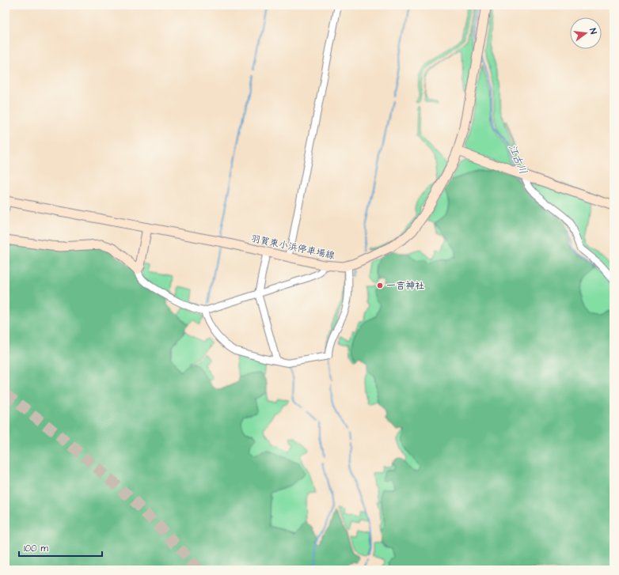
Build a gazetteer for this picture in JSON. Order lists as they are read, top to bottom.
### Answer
{
  "streets": {
    "main road": ["羽賀東小浜停車場線"]
  },
  "water": ["江古川"],
  "places": ["一言神社"],
  "scale_bar": "100 m",
  "north": "right"
}
